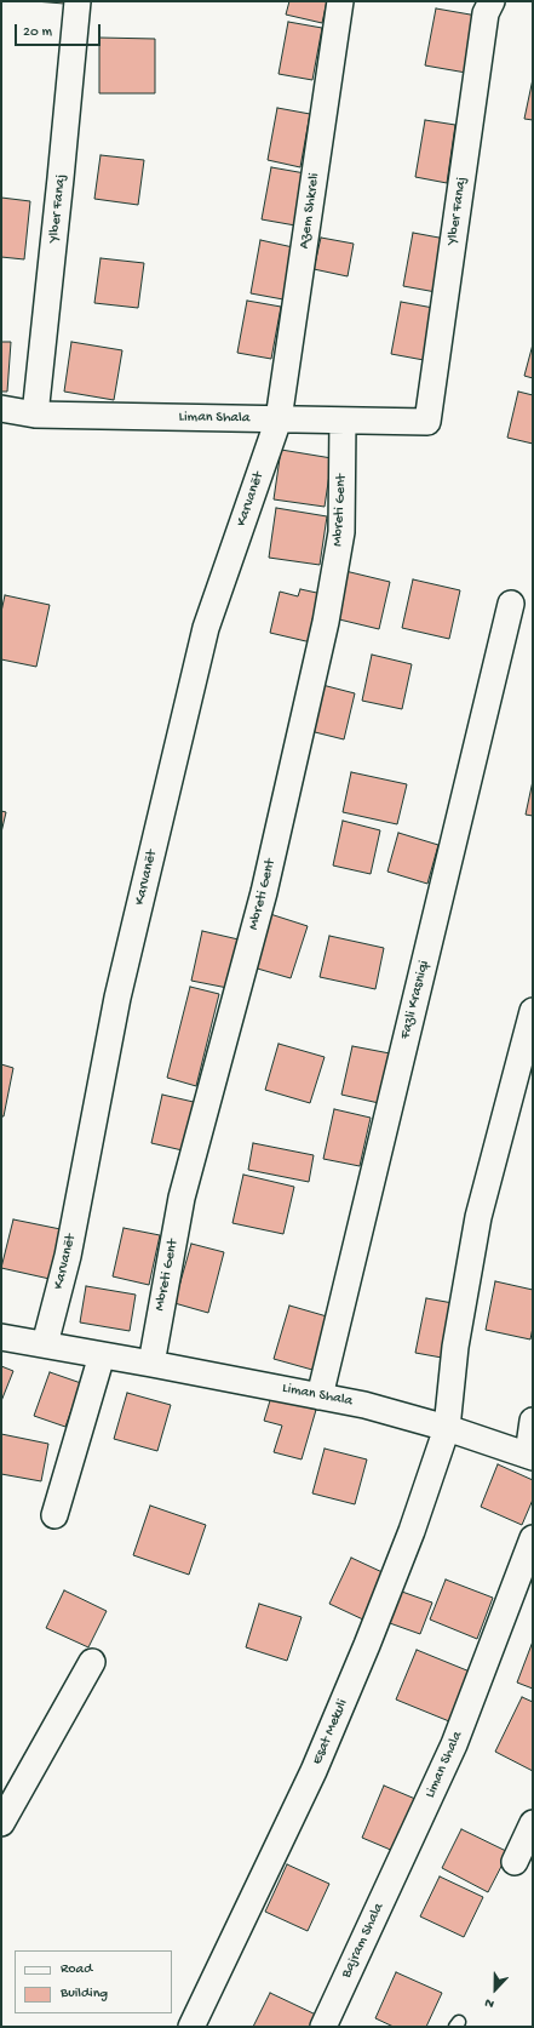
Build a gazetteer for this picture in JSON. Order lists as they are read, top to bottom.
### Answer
{
  "streets": {
    "street": [
      "Ylber Fanaj",
      "Azem Shkreli",
      "Liman Shala",
      "Karvanët",
      "Mbreti Gent",
      "Fazli Krasniqi",
      "Esat Mekuli",
      "Bajram Shala"
    ]
  },
  "crossings": [
    ["Ylber Fanaj", "Liman Shala"],
    ["Azem Shkreli", "Liman Shala"],
    ["Azem Shkreli", "Karvanët"],
    ["Liman Shala", "Karvanët"],
    ["Liman Shala", "Mbreti Gent"],
    ["Liman Shala", "Fazli Krasniqi"],
    ["Liman Shala", "Esat Mekuli"],
    ["Liman Shala", "Bajram Shala"]
  ],
  "legend": ["Road", "Building"],
  "scale_bar": "20 m",
  "north": "bottom"
}
